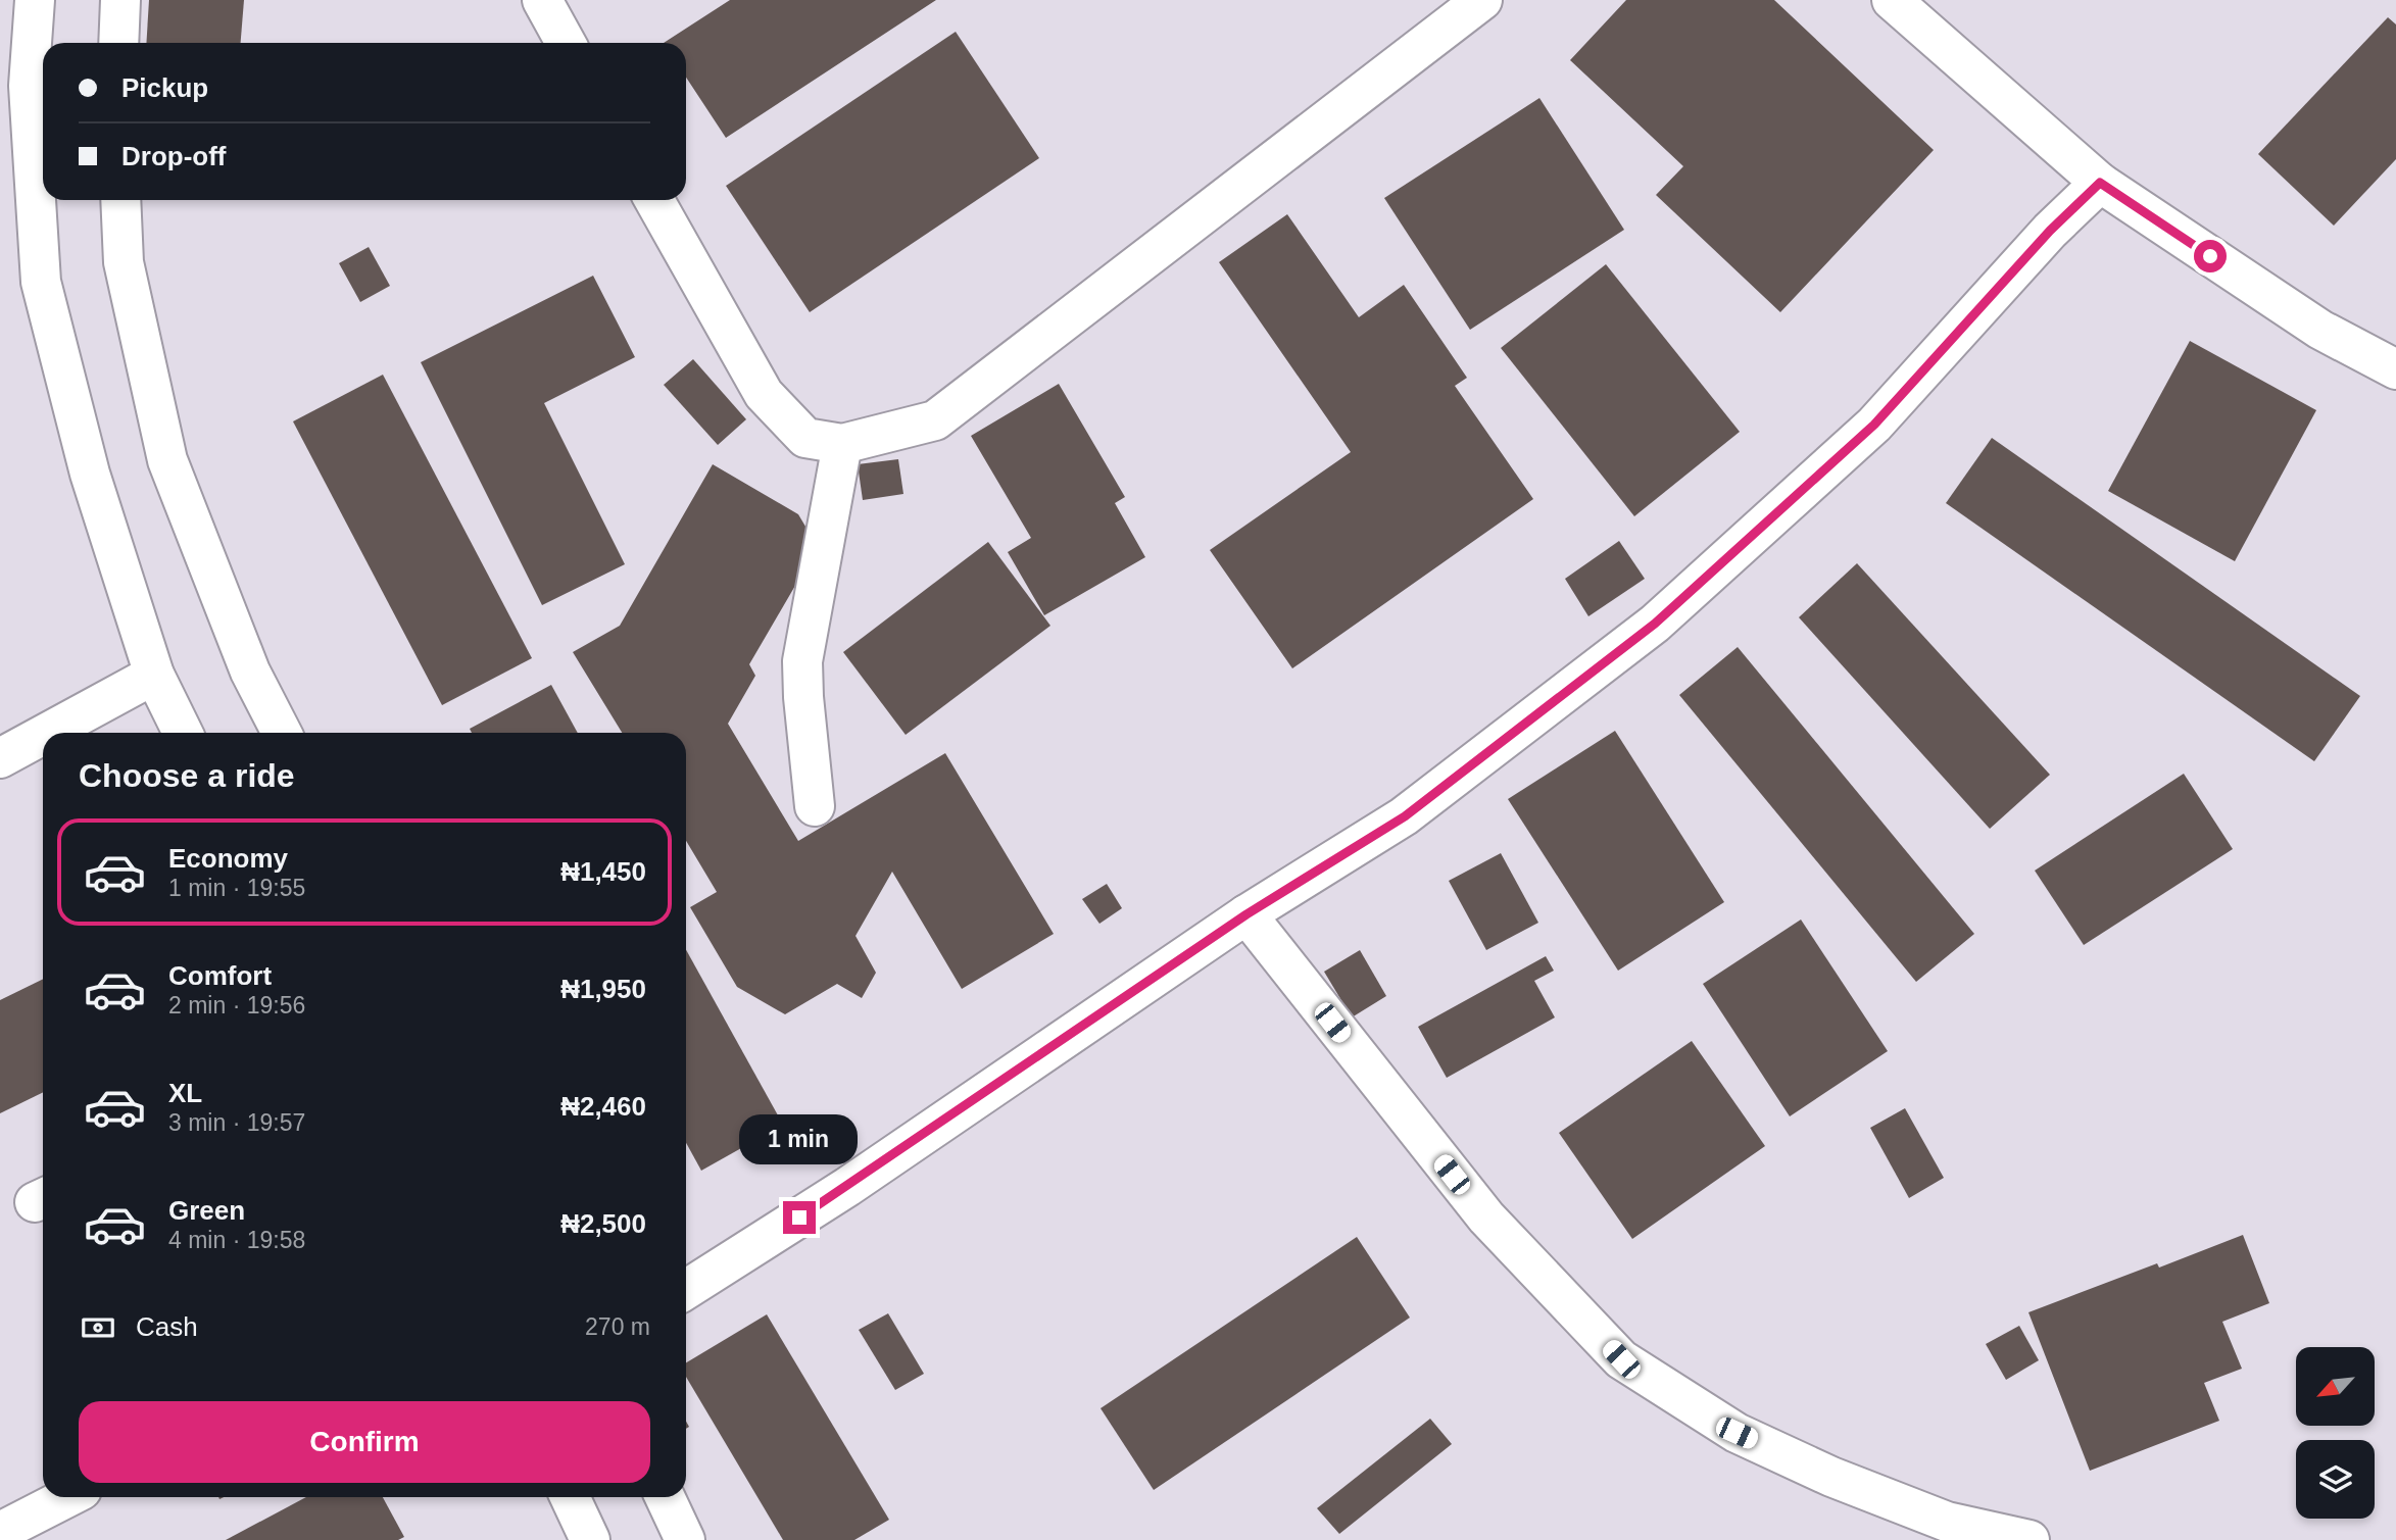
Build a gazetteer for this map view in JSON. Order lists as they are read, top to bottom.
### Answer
{
  "north": "bottom left",
  "page": {
    "banner": ["Pickup", "Drop-off"],
    "heading": "Choose a ride",
    "list": [
      {
        "name": "Economy",
        "note": "1 min · 19:55",
        "value": "₦1,450"
      },
      {
        "name": "Comfort",
        "note": "2 min · 19:56",
        "value": "₦1,950"
      },
      {
        "name": "XL",
        "note": "3 min · 19:57",
        "value": "₦2,460"
      },
      {
        "name": "Green",
        "note": "4 min · 19:58",
        "value": "₦2,500"
      }
    ],
    "bubble": "1 min",
    "pay": ["Cash", "270 m"],
    "buttons": "Confirm"
  }
}
